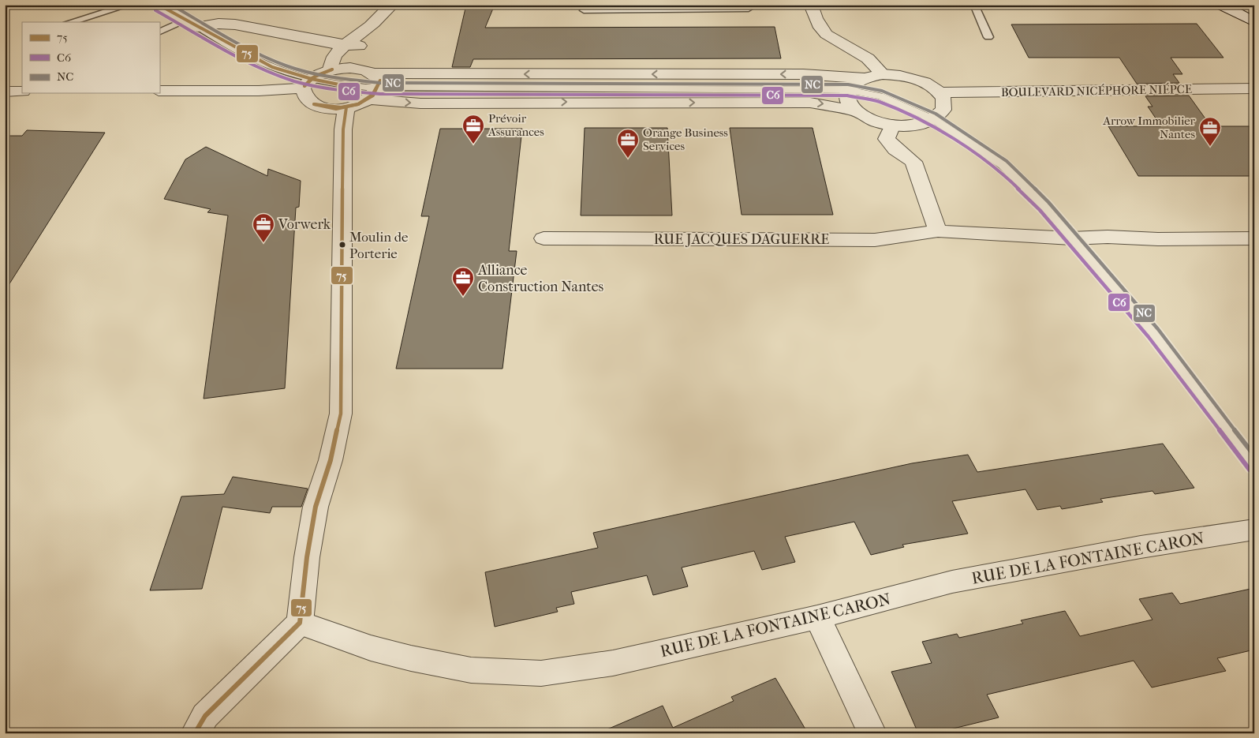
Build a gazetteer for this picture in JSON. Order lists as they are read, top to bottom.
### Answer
{
  "streets": {
    "street": ["BOULEVARD NICÉPHORE NIÉPCE", "RUE JACQUES DAGUERRE", "RUE DE LA FONTAINE CARON"]
  },
  "places": {
    "office": [
      "Prévoir Assurances",
      "Arrow Immobilier Nantes",
      "Orange Business Services",
      "Vorwerk",
      "Alliance Construction Nantes"
    ],
    "other": ["Moulin de Porterie"]
  },
  "lines": ["transit line 75", "transit line NC", "transit line C6"],
  "legend": ["75", "C6", "NC"]
}
